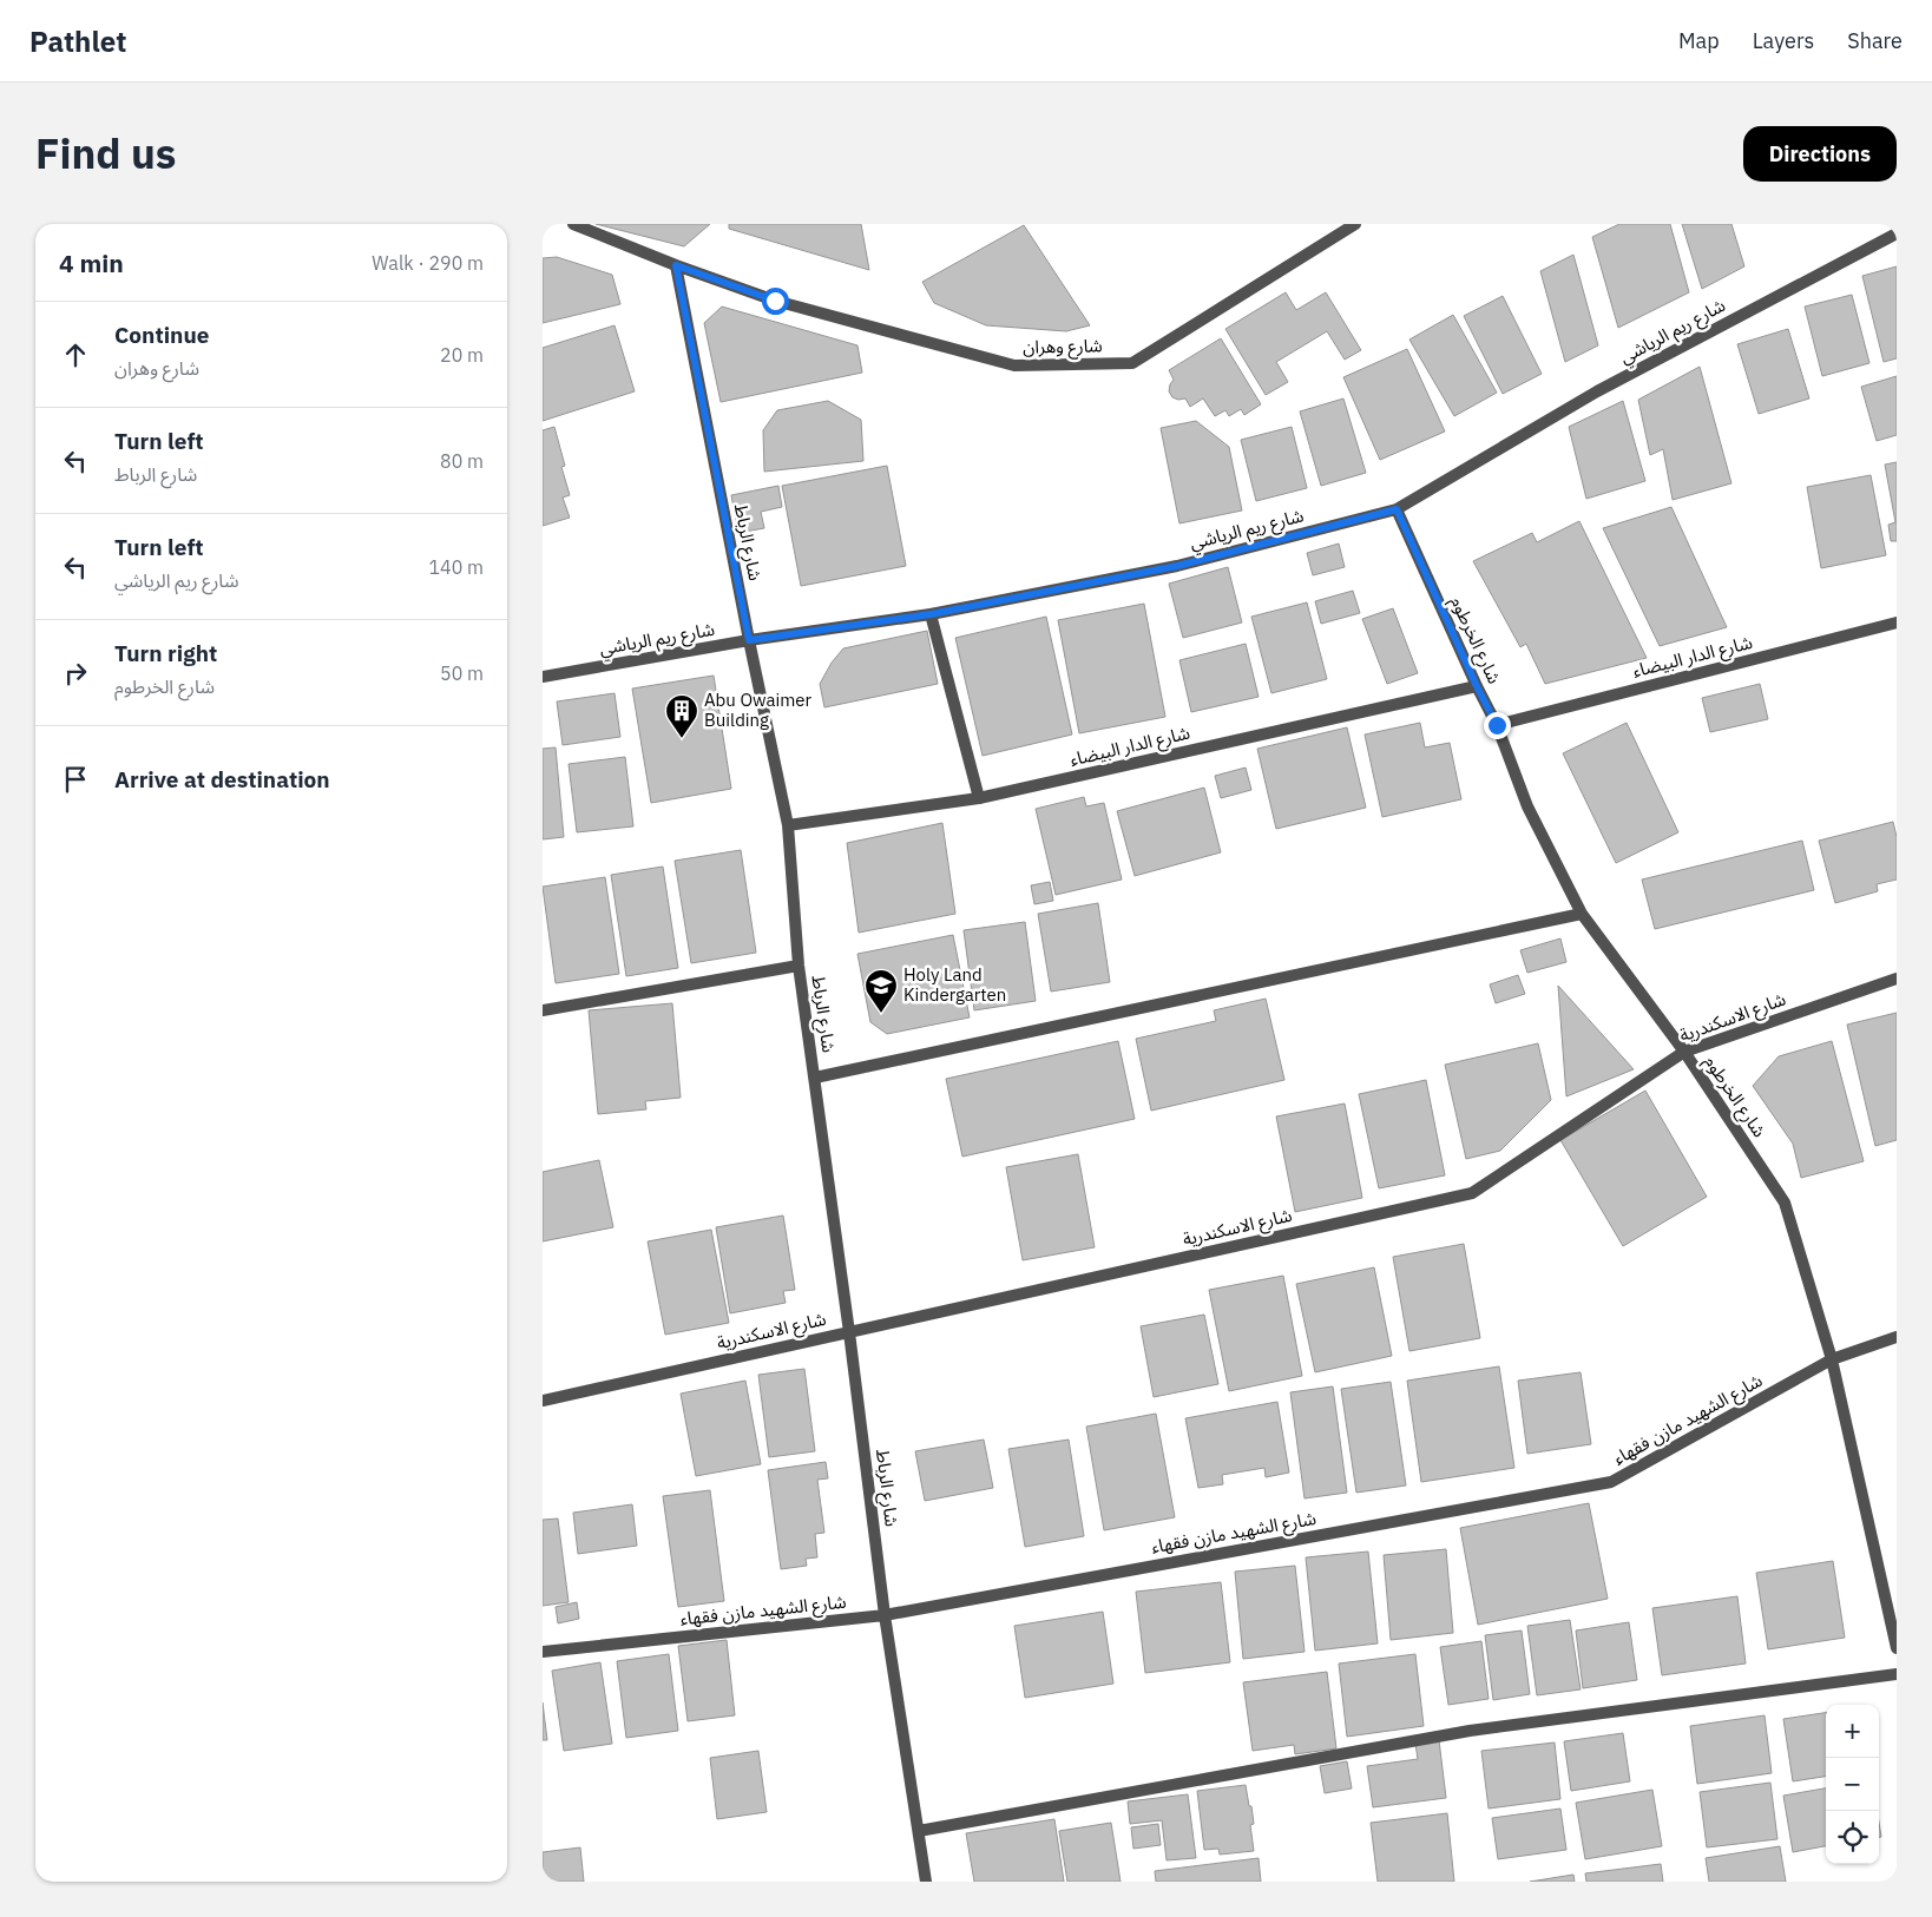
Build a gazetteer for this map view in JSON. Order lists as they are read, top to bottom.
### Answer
{
  "streets": {
    "street": [
      "شارع ريم الرياشي",
      "شارع وهران",
      "شارع الرباط",
      "شارع الخرطوم",
      "شارع الدار البيضاء",
      "شارع الاسكندرية",
      "شارع الشهيد مازن فقهاء"
    ]
  },
  "crossings": [
    ["شارع ريم الرياشي", "شارع الرباط"],
    ["شارع ريم الرياشي", "شارع الخرطوم"],
    ["شارع وهران", "شارع الرباط"],
    ["شارع الرباط", "شارع الدار البيضاء"],
    ["شارع الرباط", "شارع الاسكندرية"],
    ["شارع الرباط", "شارع الشهيد مازن فقهاء"],
    ["شارع الخرطوم", "شارع الدار البيضاء"],
    ["شارع الخرطوم", "شارع الاسكندرية"],
    ["شارع الخرطوم", "شارع الشهيد مازن فقهاء"]
  ],
  "places": {
    "building": ["Abu Owaimer Building"],
    "school or university": ["Holy Land Kindergarten"]
  },
  "page": {
    "header": "Pathlet",
    "nav": ["Map", "Layers", "Share"],
    "title": "Find us",
    "buttons": "Directions",
    "heading": ["4 min", "Walk · 290 m"],
    "list": [
      ["Continue", "شارع وهران", "20 m"],
      ["Turn left", "شارع الرباط", "80 m"],
      ["Turn left", "شارع ريم الرياشي", "140 m"],
      ["Turn right", "شارع الخرطوم", "50 m"],
      "Arrive at destination"
    ],
    "map_buttons": ["+", "−"]
  }
}
